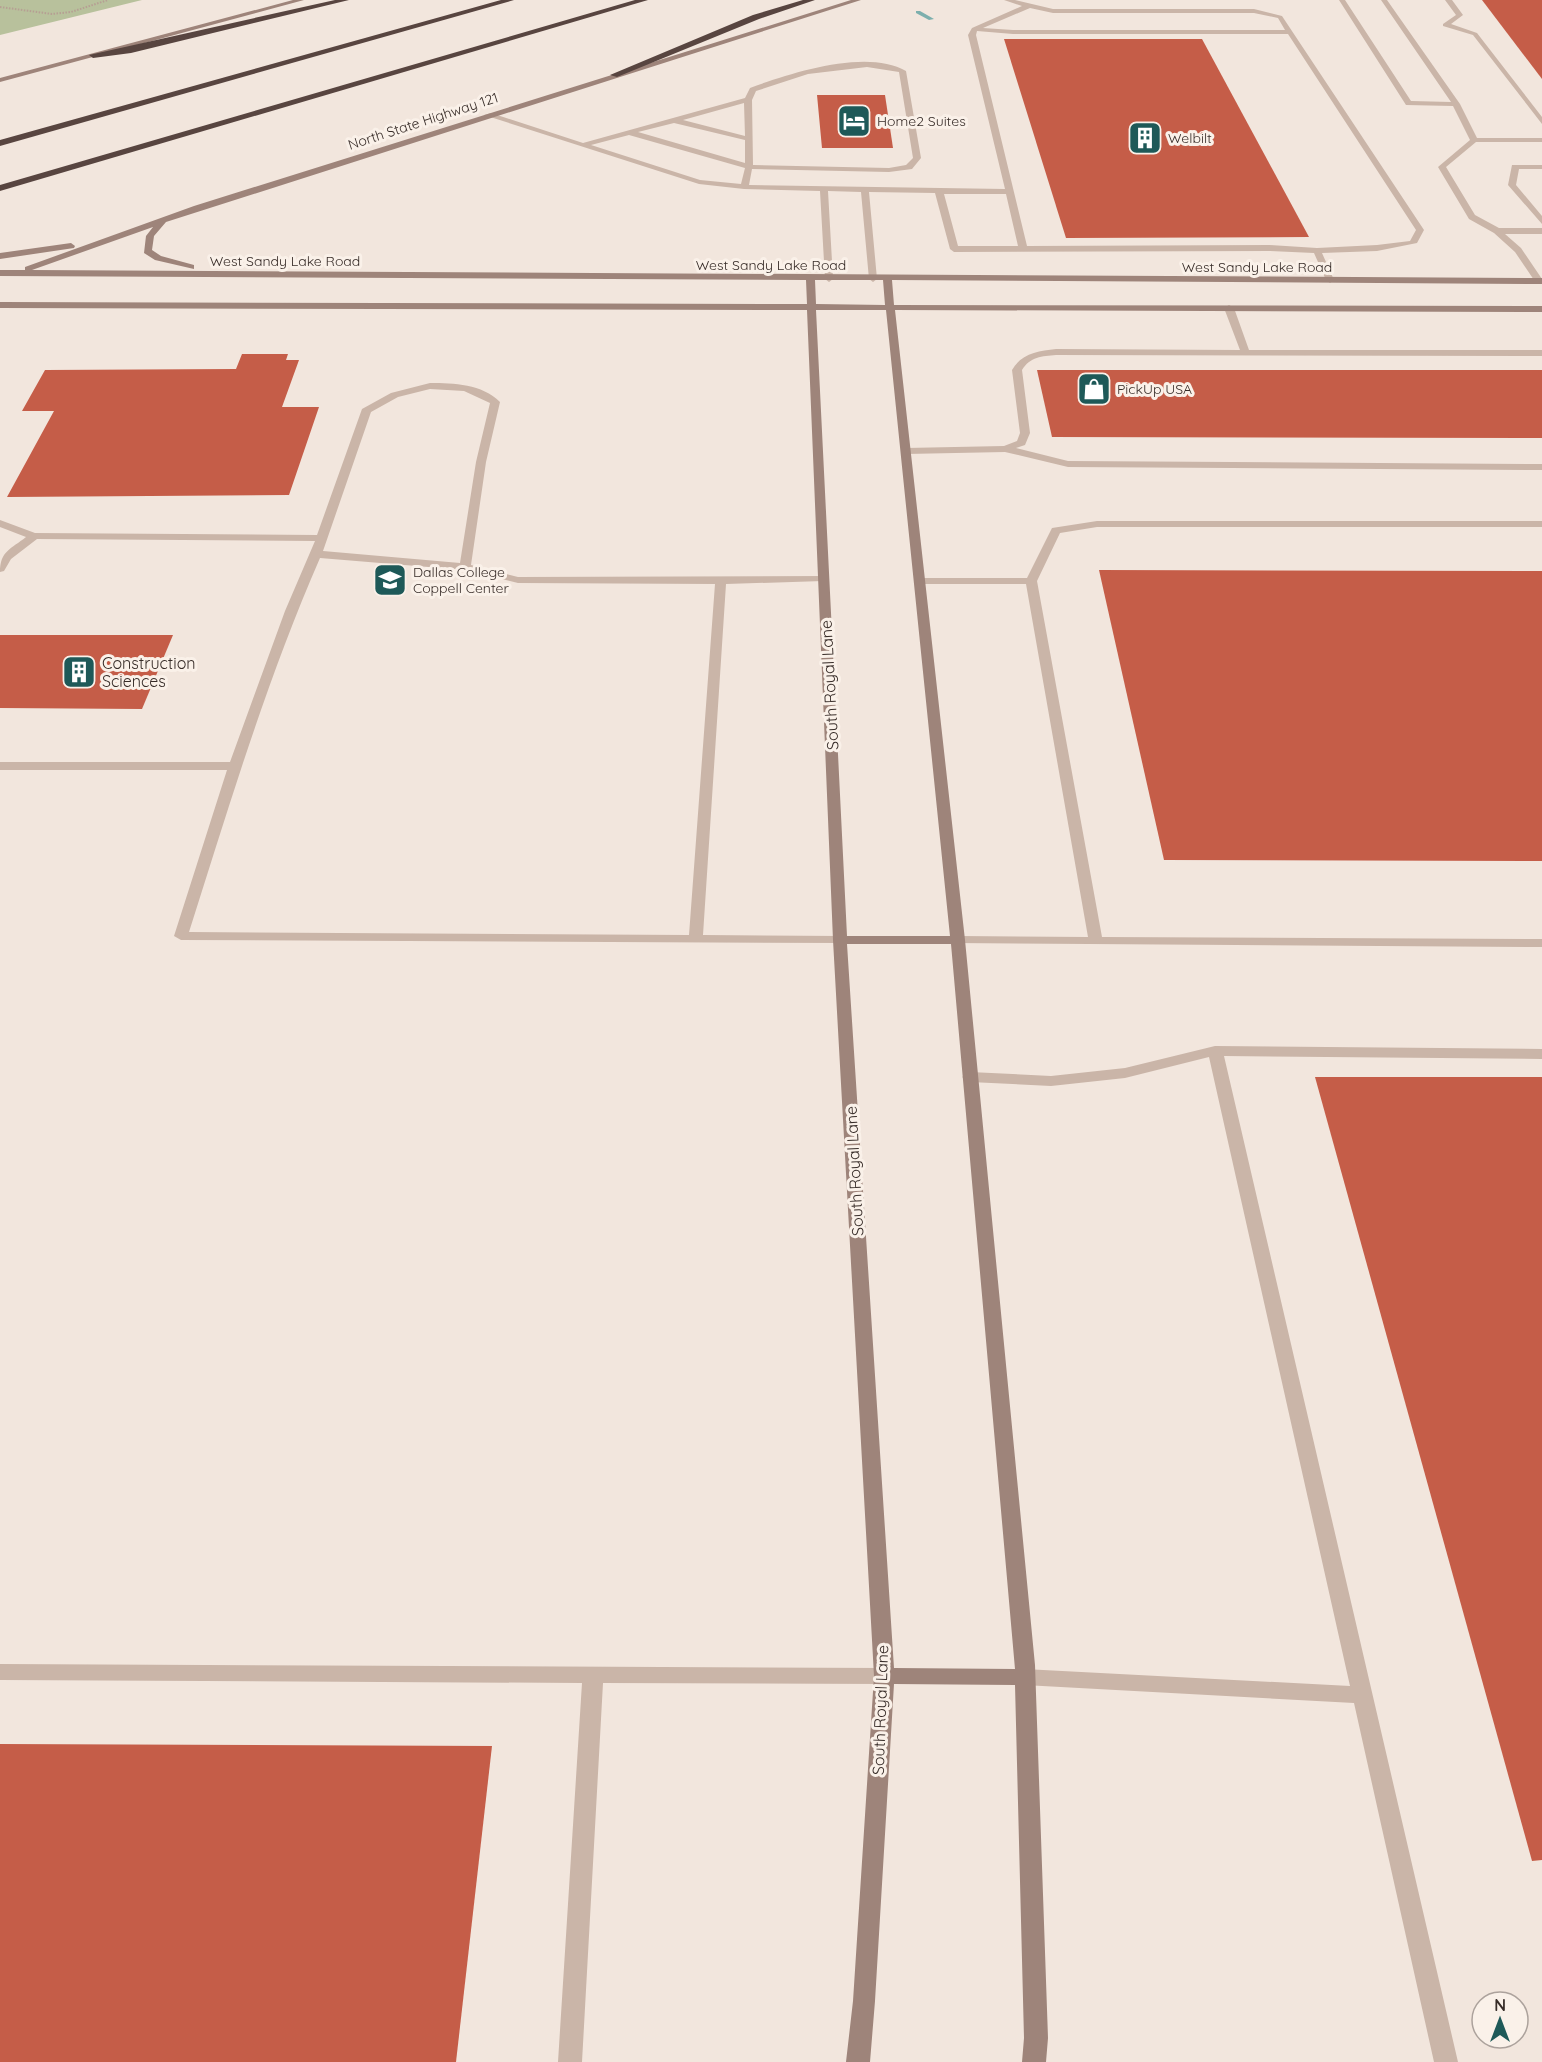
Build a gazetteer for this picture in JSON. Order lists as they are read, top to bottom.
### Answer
{
  "streets": {
    "main road": ["North State Highway 121", "West Sandy Lake Road", "South Royal Lane"]
  },
  "crossings": [
    ["North State Highway 121", "West Sandy Lake Road"],
    ["West Sandy Lake Road", "South Royal Lane"]
  ],
  "places": {
    "hotel": ["Home2 Suites"],
    "building": ["Welbilt", "Construction Sciences"],
    "shop": ["PickUp USA"],
    "school or university": ["Dallas College Coppell Center"]
  },
  "north": "top"
}
